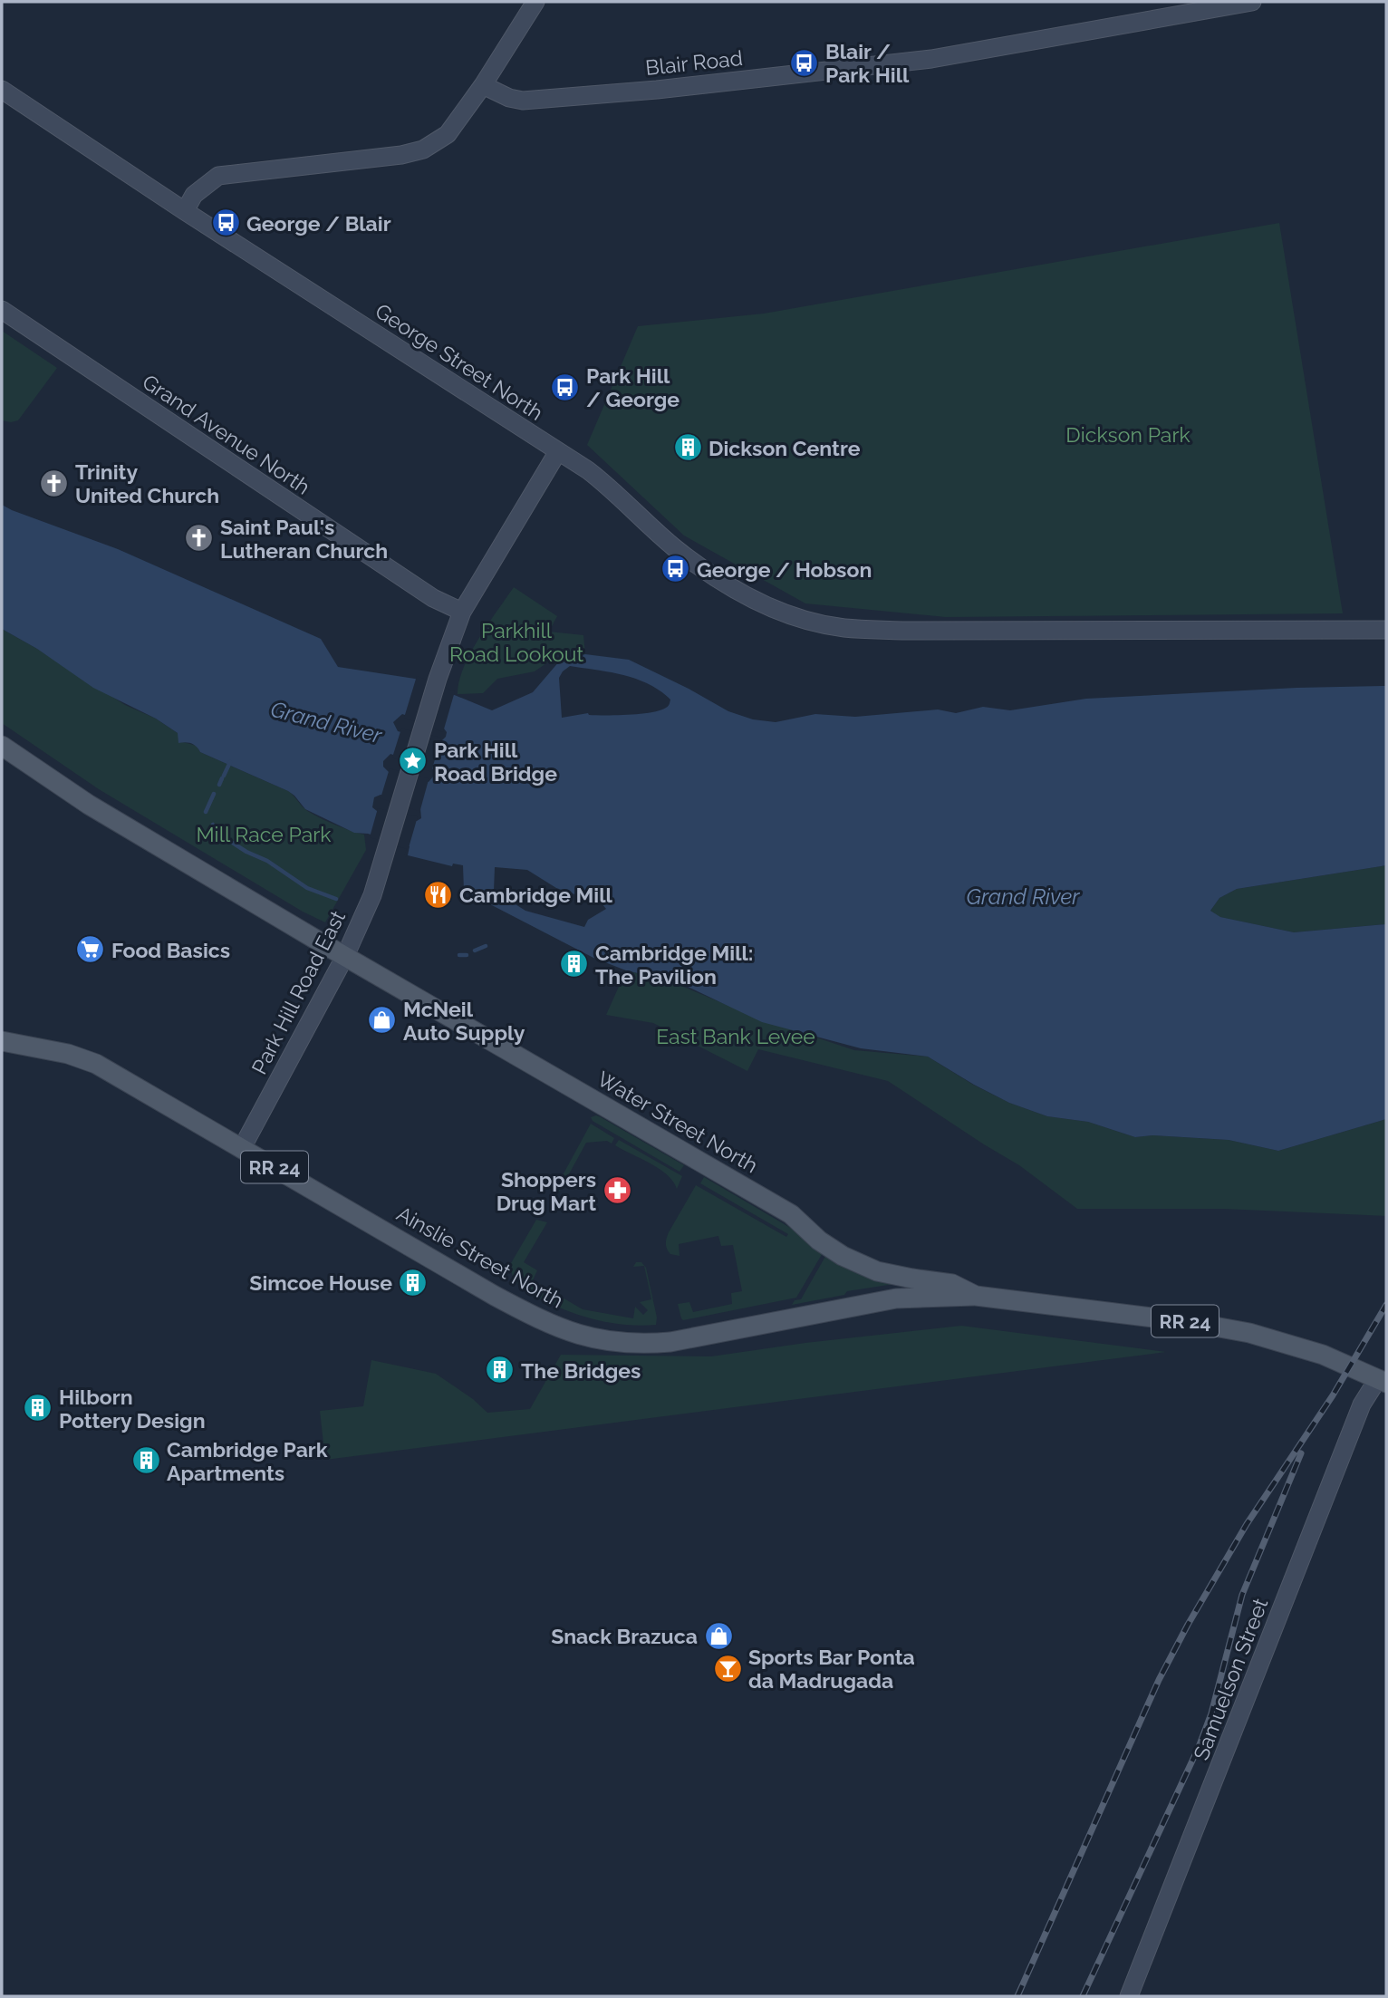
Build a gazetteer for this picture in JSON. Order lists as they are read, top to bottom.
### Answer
{
  "streets": {
    "main road": [
      "Blair Road",
      "George Street North",
      "Grand Avenue North",
      "Park Hill Road East",
      "Water Street North",
      "RR 24",
      "Ainslie Street North",
      "Samuelson Street"
    ]
  },
  "crossings": [
    ["George Street North", "Park Hill Road East"],
    ["Grand Avenue North", "Park Hill Road East"],
    ["Park Hill Road East", "Water Street North"],
    ["Park Hill Road East", "Ainslie Street North"],
    ["Water Street North", "Ainslie Street North"],
    ["Water Street North", "Samuelson Street"]
  ],
  "water": ["Grand River"],
  "parks": [
    "Dickson Park",
    "Parkhill Road Lookout",
    "Mill Race Park",
    "East Bank Levee"
  ],
  "places": {
    "bus stop": [
      "Blair / Park Hill",
      "George / Blair",
      "Park Hill / George",
      "George / Hobson"
    ],
    "building": [
      "Dickson Centre",
      "Cambridge Mill: The Pavilion",
      "Simcoe House",
      "The Bridges",
      "Hilborn Pottery Design",
      "Cambridge Park Apartments"
    ],
    "church": ["Trinity United Church", "Saint Paul's Lutheran Church"],
    "place": ["Park Hill Road Bridge"],
    "restaurant": ["Cambridge Mill"],
    "supermarket": ["Food Basics"],
    "shop": ["McNeil Auto Supply", "Snack Brazuca"],
    "pharmacy": ["Shoppers Drug Mart"],
    "bar": ["Sports Bar Ponta da Madrugada"]
  }
}
